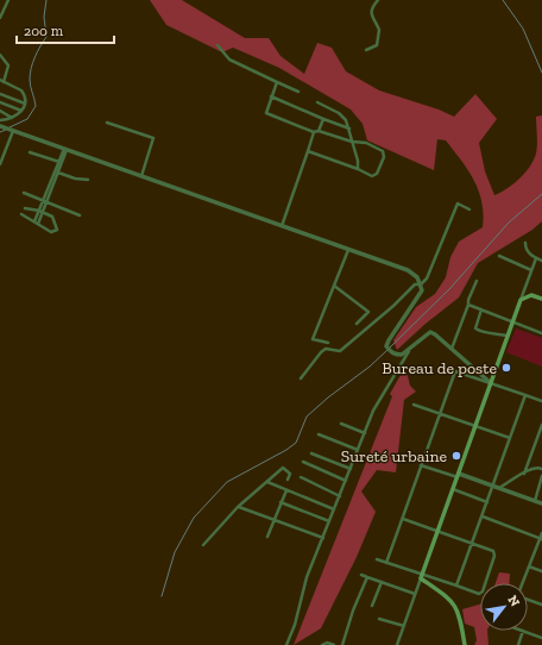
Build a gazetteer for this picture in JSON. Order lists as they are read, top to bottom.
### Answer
{
  "places": ["Bureau de poste", "Sureté urbaine"],
  "scale_bar": "200 m",
  "north": "top right"
}
